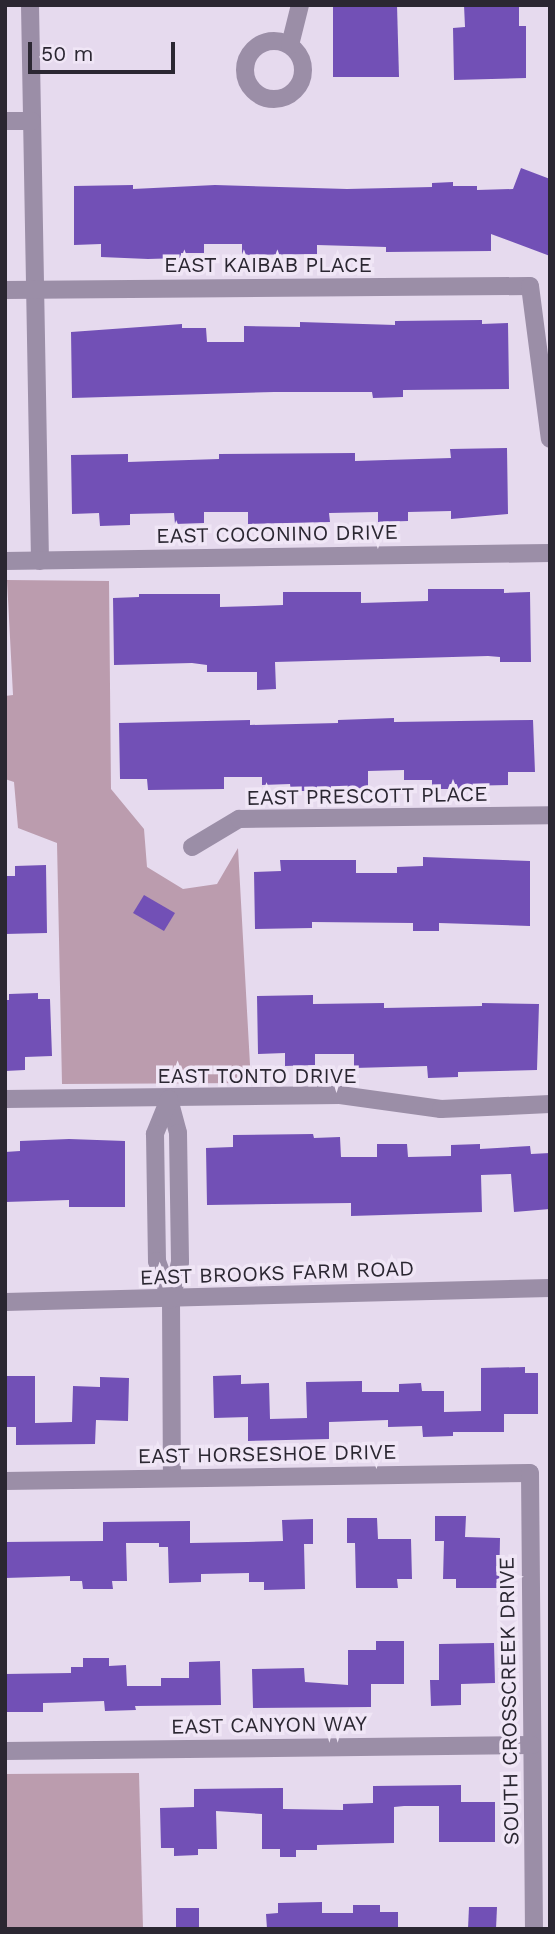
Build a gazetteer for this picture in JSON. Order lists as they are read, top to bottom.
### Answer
{
  "streets": {
    "street": [
      "EAST KAIBAB PLACE",
      "EAST COCONINO DRIVE",
      "EAST PRESCOTT PLACE",
      "EAST TONTO DRIVE",
      "EAST BROOKS FARM ROAD",
      "EAST HORSESHOE DRIVE",
      "SOUTH CROSSCREEK DRIVE",
      "EAST CANYON WAY"
    ]
  },
  "crossings": [
    ["EAST HORSESHOE DRIVE", "SOUTH CROSSCREEK DRIVE"],
    ["SOUTH CROSSCREEK DRIVE", "EAST CANYON WAY"]
  ],
  "scale_bar": "50 m"
}
